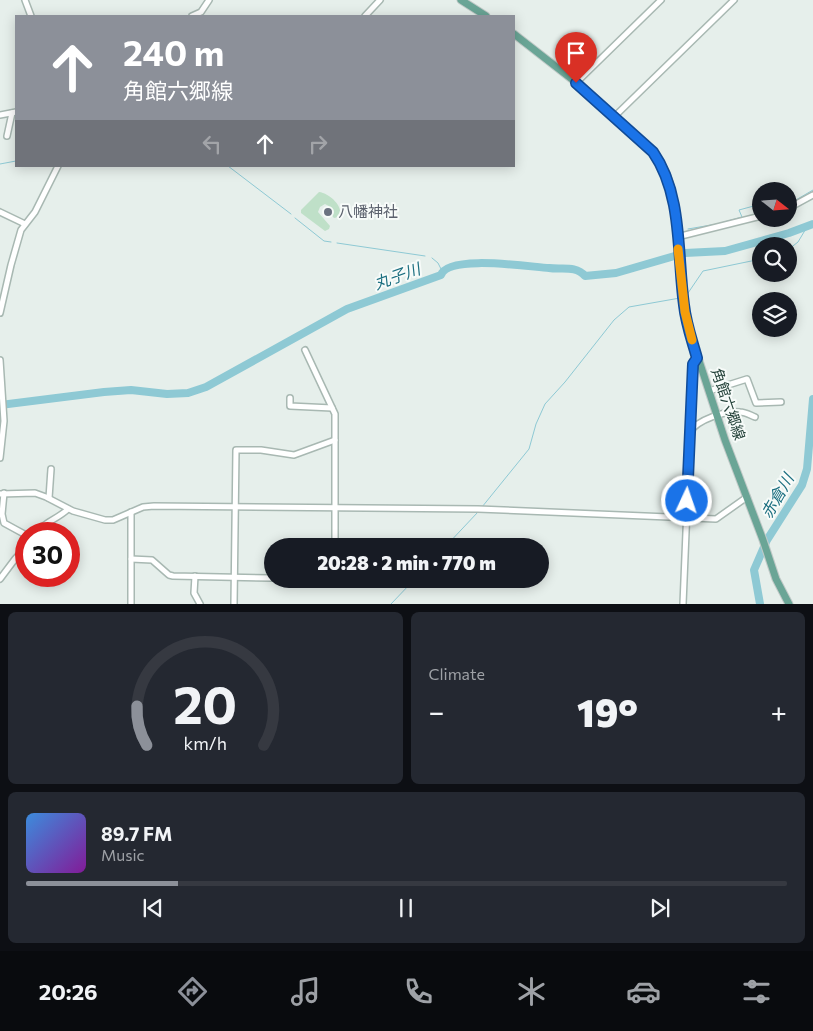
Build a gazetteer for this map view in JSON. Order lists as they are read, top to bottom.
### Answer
{
  "streets": {
    "main road": ["角館六郷線"]
  },
  "water": ["丸子川", "赤倉川"],
  "places": ["八幡神社"],
  "north": "right",
  "page": {
    "turn": ["240 m", "角館六郷線"],
    "limit": "30",
    "trip": "20:28 · 2 min · 770 m",
    "tile": "Climate",
    "heat": ["−", "19°", "+"],
    "song": ["89.7 FM", "Music"],
    "tabs": "20:26",
    "gauge": ["20", "km/h"]
  }
}
